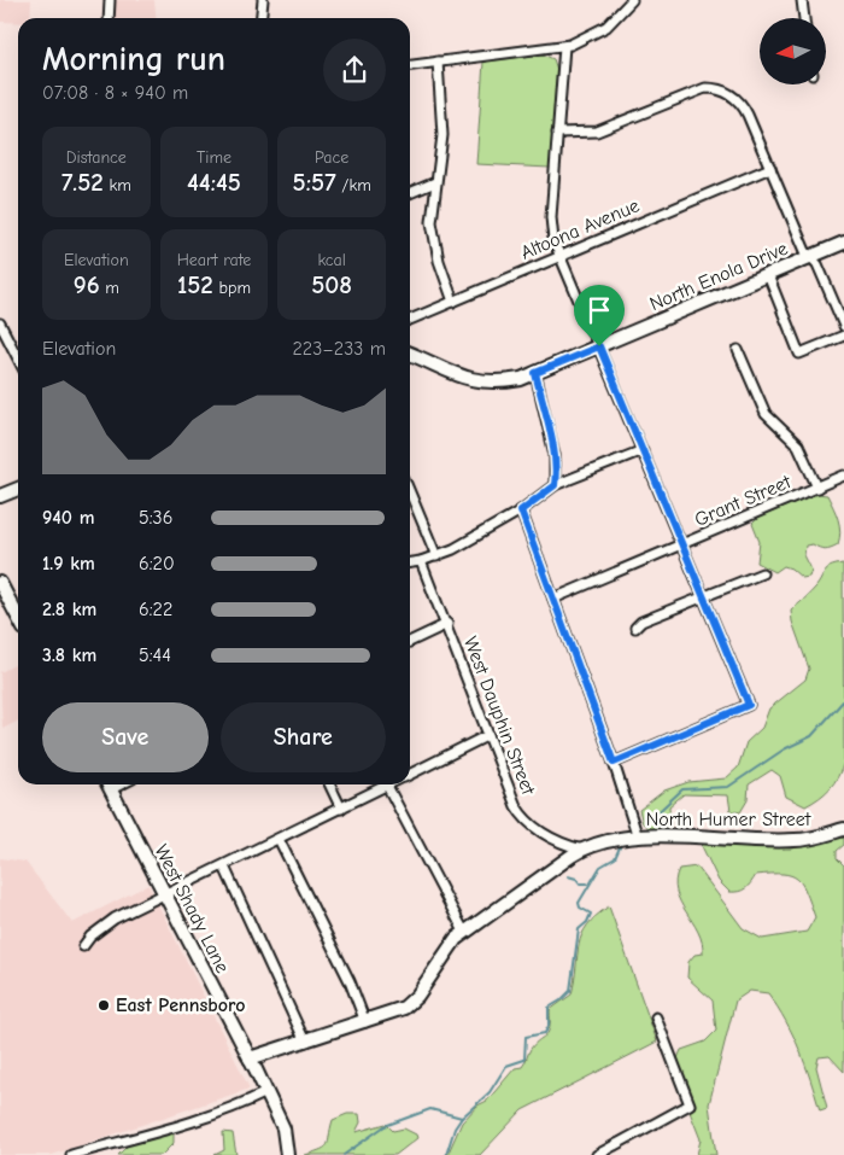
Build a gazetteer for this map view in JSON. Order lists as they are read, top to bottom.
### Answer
{
  "streets": {
    "street": [
      "Altoona Avenue",
      "North Enola Drive",
      "Grant Street",
      "West Dauphin Street",
      "North Humer Street",
      "West Shady Lane"
    ]
  },
  "crossings": [
    ["West Dauphin Street", "North Humer Street"],
    ["North Humer Street", "West Shady Lane"]
  ],
  "places": ["East Pennsboro"],
  "north": "left",
  "page": {
    "heading": ["Morning run", "07:08 · 8 × 940 m"],
    "stats": [
      ["Distance", "7.52 km"],
      ["Time", "44:45"],
      ["Pace", "5:57 /km"],
      ["Elevation", "96 m"],
      ["Heart rate", "152 bpm"],
      ["kcal", "508"]
    ],
    "chart": ["Elevation", "223–233 m"],
    "list": [
      {
        "name": "940 m",
        "note": "5:36"
      },
      {
        "name": "1.9 km",
        "note": "6:20"
      },
      {
        "name": "2.8 km",
        "note": "6:22"
      },
      {
        "name": "3.8 km",
        "note": "5:44"
      }
    ],
    "buttons": ["Save", "Share"]
  }
}
